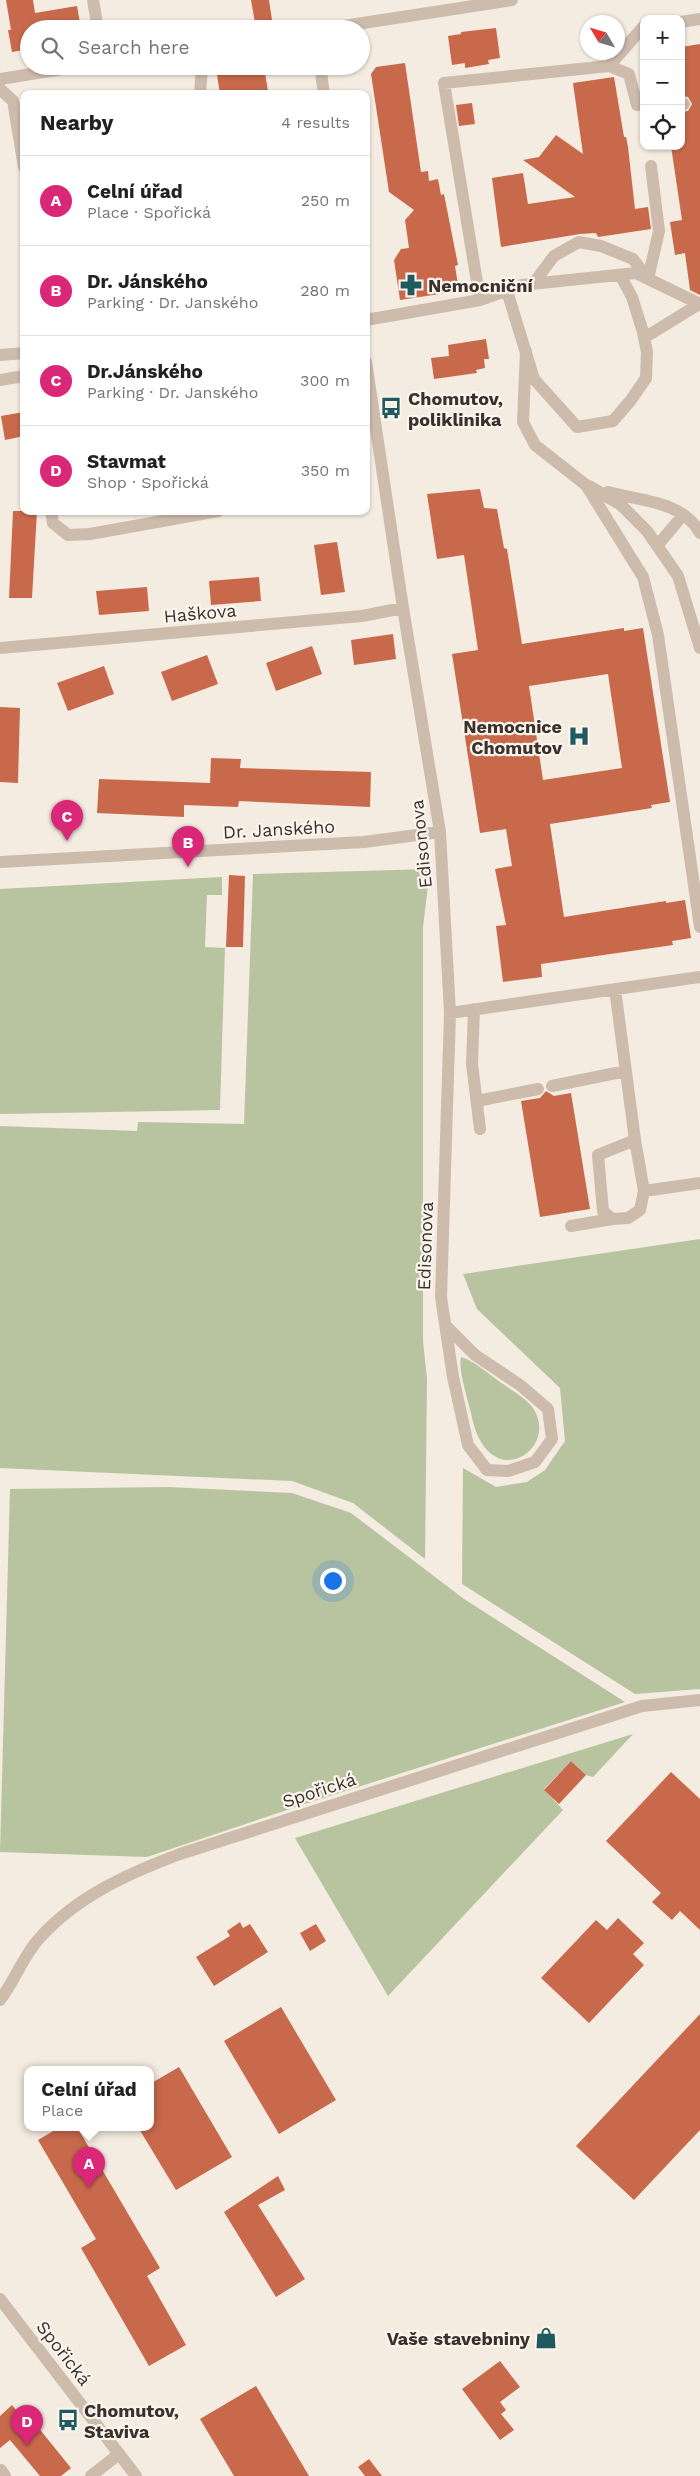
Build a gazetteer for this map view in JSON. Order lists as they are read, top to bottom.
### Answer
{
  "streets": {
    "street": [
      "Haškova",
      "Dr. Janského",
      "Edisonova",
      "Spořická"
    ]
  },
  "crossings": [
    ["Haškova", "Edisonova"],
    ["Dr. Janského", "Edisonova"]
  ],
  "places": {
    "pharmacy": ["Nemocniční"],
    "bus stop": ["Chomutov, poliklinika", "Chomutov, Staviva"],
    "hospital": ["Nemocnice Chomutov"],
    "shop": ["Vaše stavebniny"]
  },
  "north": "top left",
  "page": {
    "map_buttons": ["+", "−"],
    "search": "Search here",
    "heading": ["Nearby", "4 results"],
    "list": [
      {
        "mark": "A",
        "name": "Celní úřad",
        "note": "Place · Spořická",
        "value": "250 m"
      },
      {
        "mark": "B",
        "name": "Dr. Jánského",
        "note": "Parking · Dr. Janského",
        "value": "280 m"
      },
      {
        "mark": "C",
        "name": "Dr.Jánského",
        "note": "Parking · Dr. Janského",
        "value": "300 m"
      },
      {
        "mark": "D",
        "name": "Stavmat",
        "note": "Shop · Spořická",
        "value": "350 m"
      }
    ],
    "pins": [
      "C",
      "B",
      "A",
      "D"
    ],
    "popup": ["Celní úřad", "Place"]
  }
}
